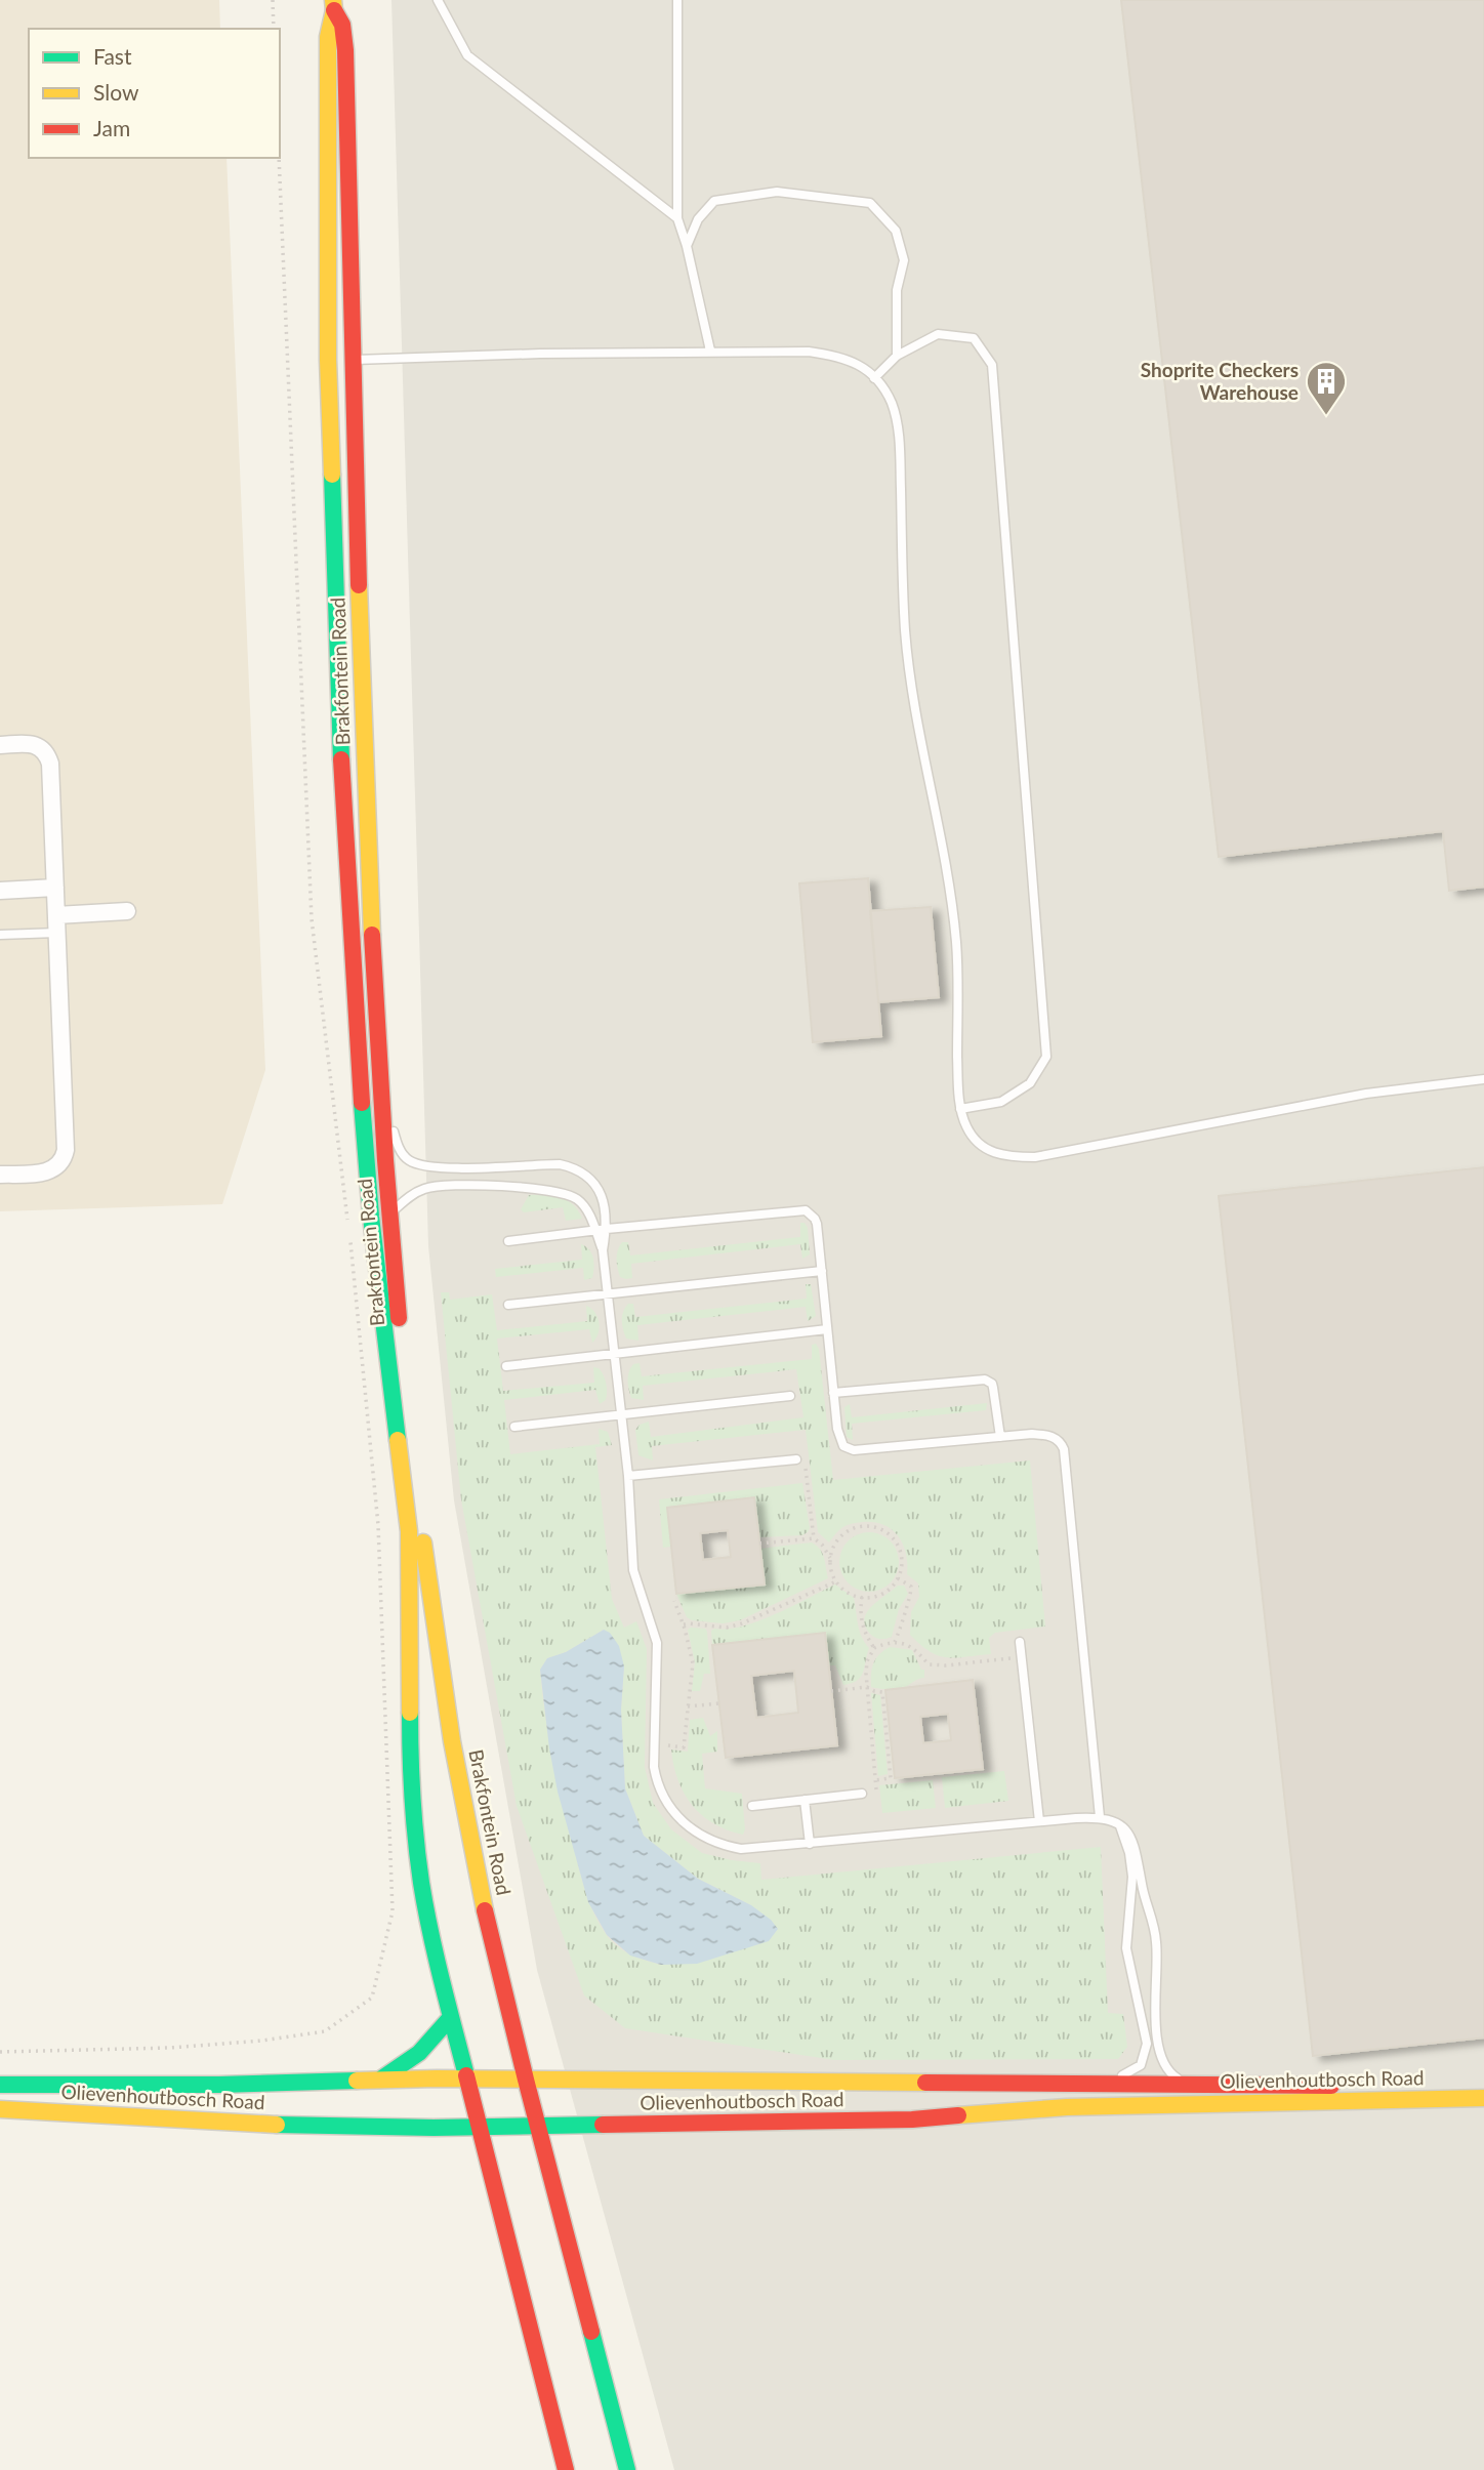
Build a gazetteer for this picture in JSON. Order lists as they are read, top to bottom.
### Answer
{
  "streets": {
    "street": ["Brakfontein Road", "Olievenhoutbosch Road"]
  },
  "crossings": [
    ["Brakfontein Road", "Olievenhoutbosch Road"]
  ],
  "places": {
    "building": ["Shoprite Checkers Warehouse"]
  },
  "legend": ["Fast", "Slow", "Jam"]
}
